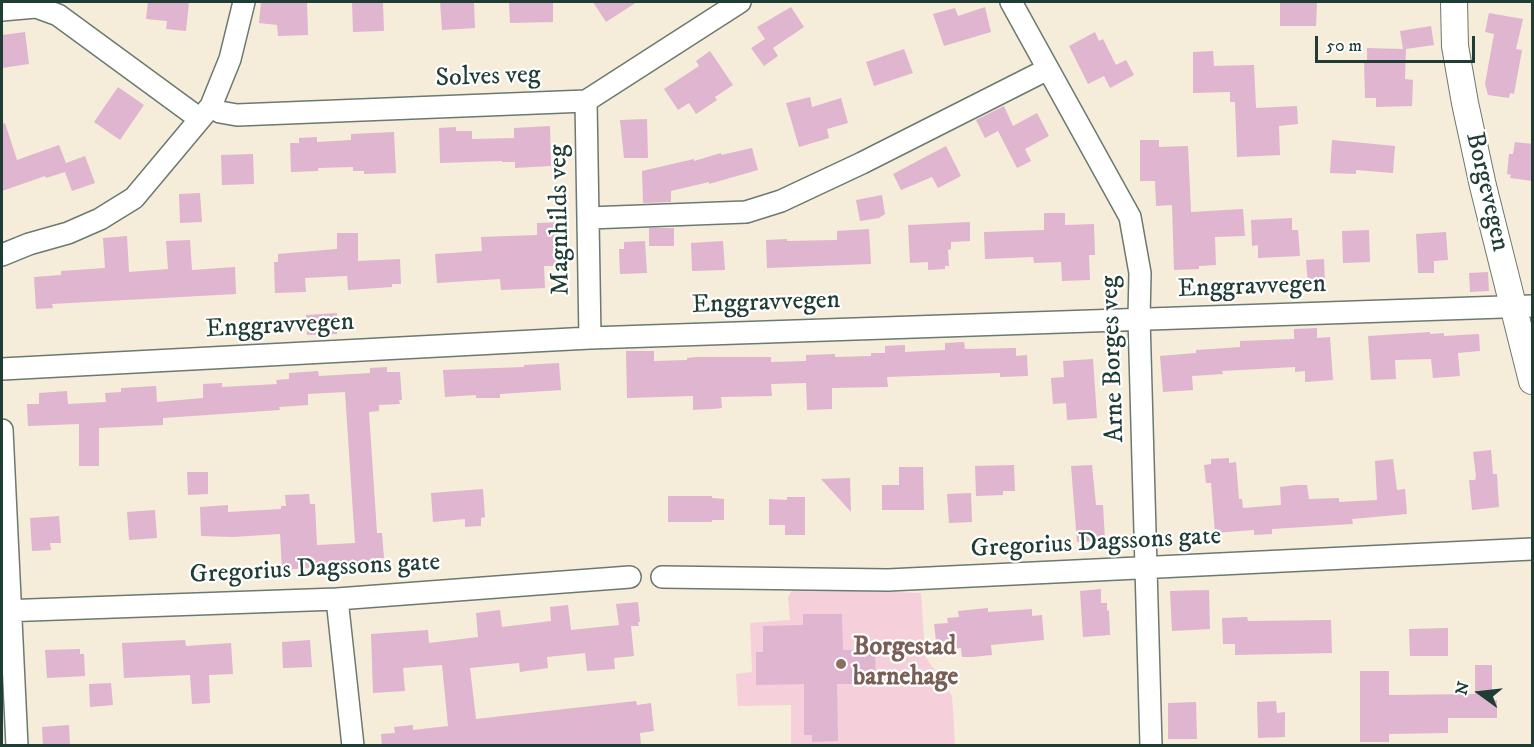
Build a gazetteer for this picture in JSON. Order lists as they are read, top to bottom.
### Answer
{
  "streets": {
    "street": [
      "Solves veg",
      "Borgevegen",
      "Magnhilds veg",
      "Enggravvegen",
      "Arne Borges veg",
      "Gregorius Dagssons gate"
    ]
  },
  "crossings": [
    ["Solves veg", "Magnhilds veg"],
    ["Borgevegen", "Enggravvegen"],
    ["Magnhilds veg", "Enggravvegen"],
    ["Enggravvegen", "Arne Borges veg"],
    ["Arne Borges veg", "Gregorius Dagssons gate"]
  ],
  "places": ["Borgestad barnehage"],
  "scale_bar": "50 m",
  "north": "left"
}
